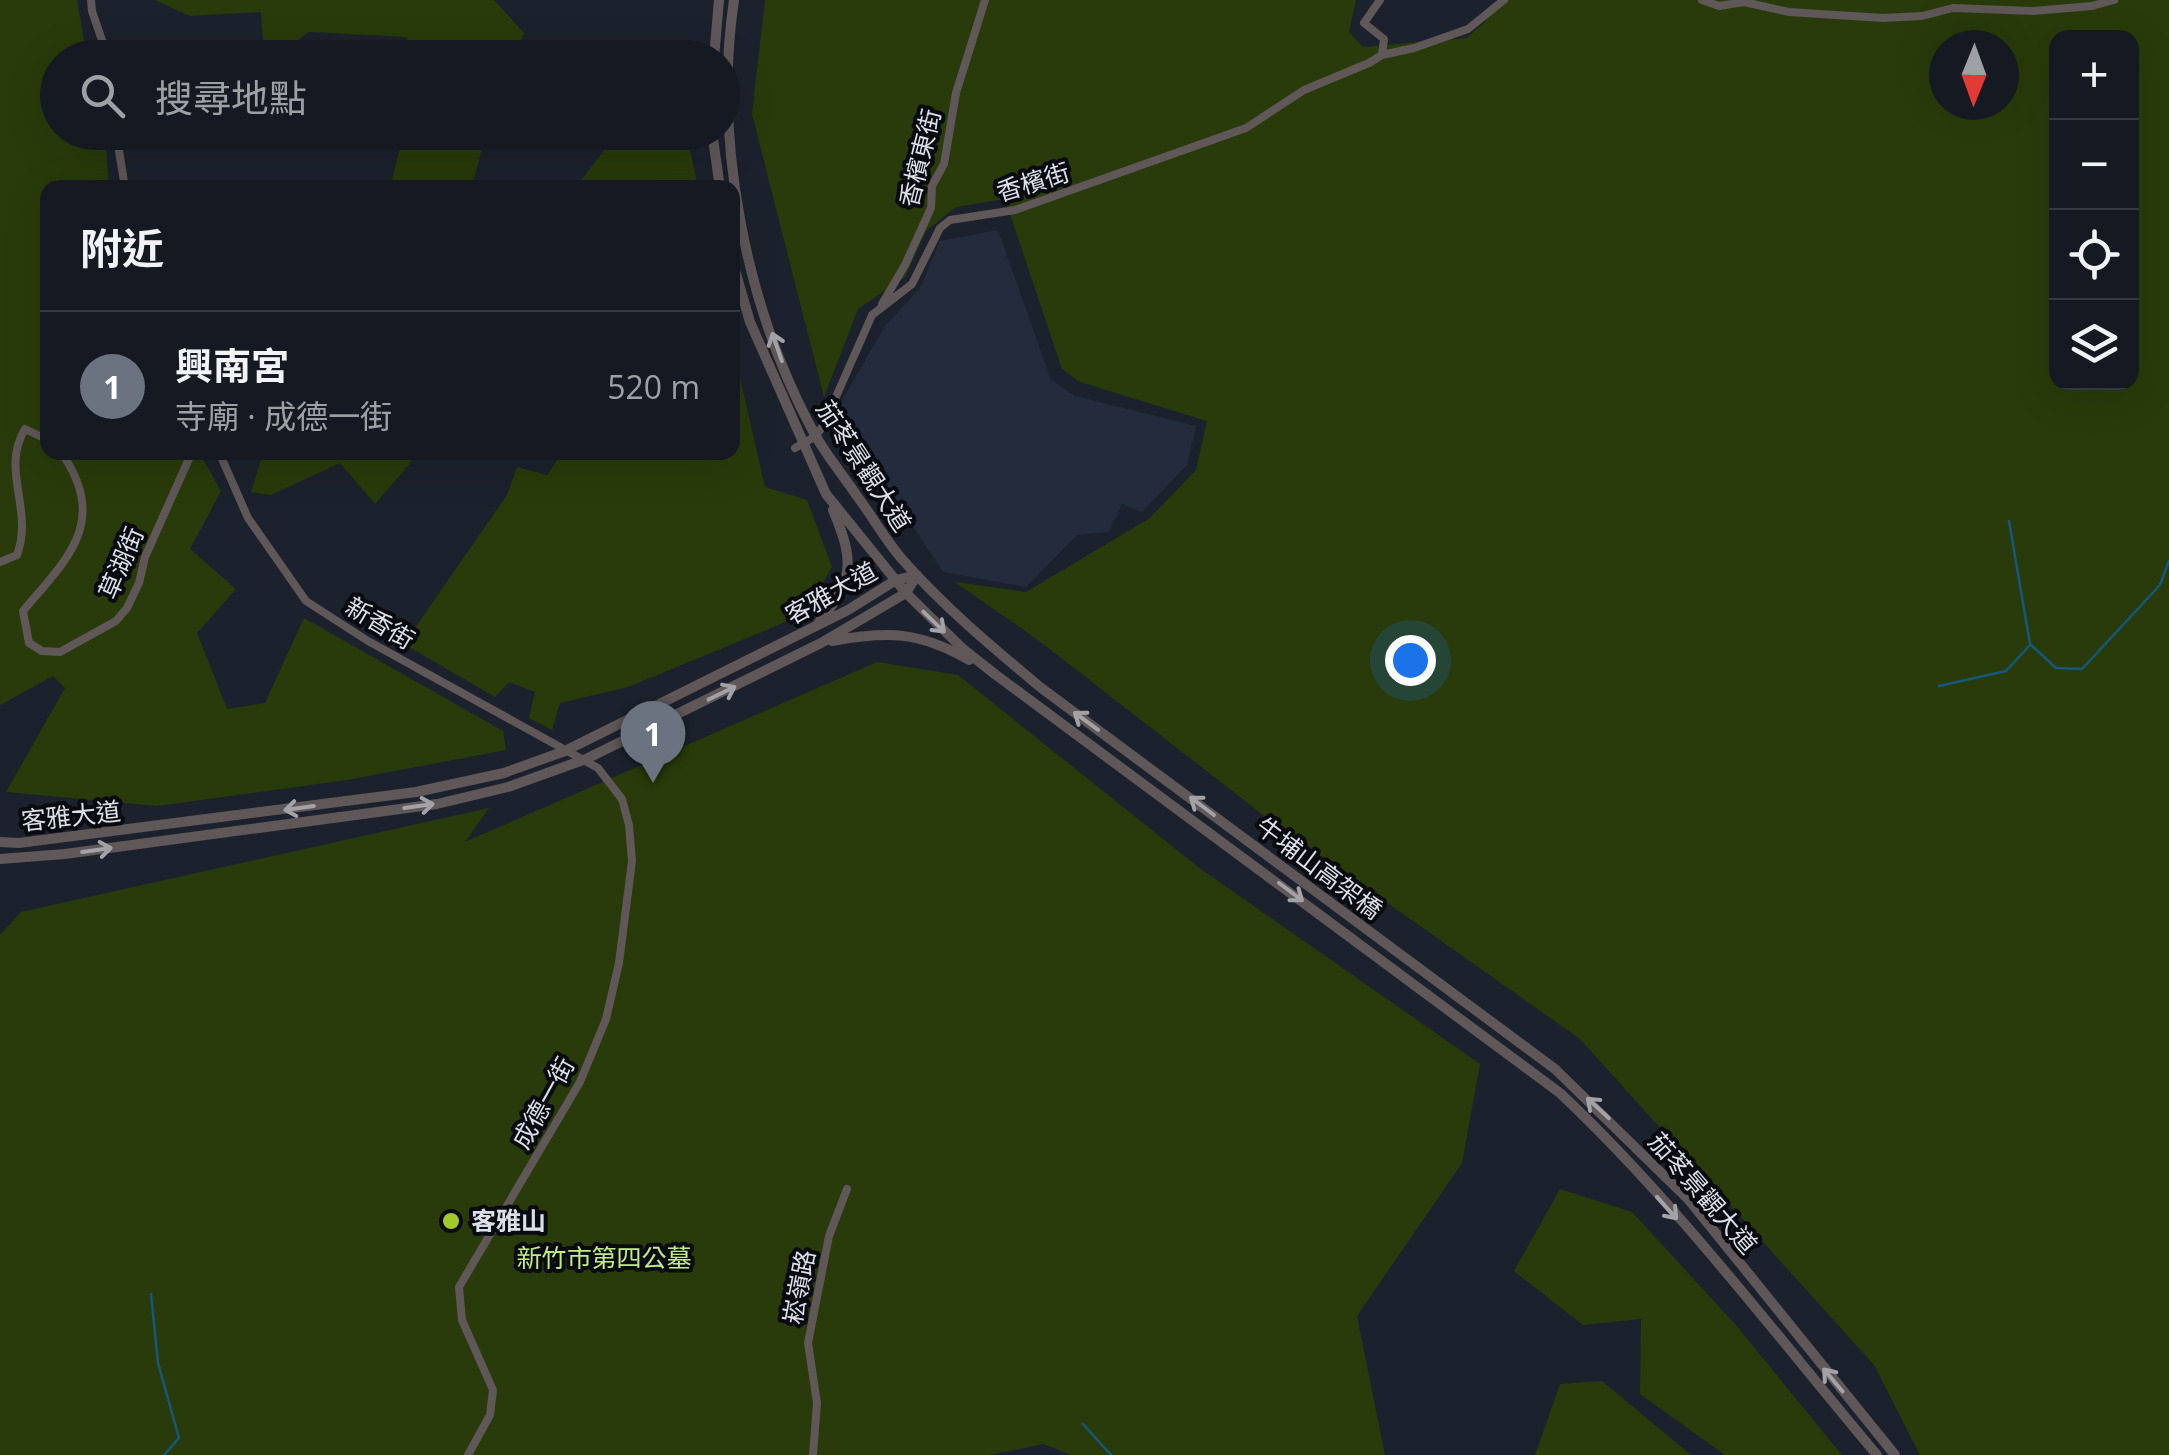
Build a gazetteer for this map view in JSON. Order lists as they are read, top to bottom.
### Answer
{
  "streets": {
    "street": [
      "香檳東街",
      "香檳街",
      "茄苳景觀大道",
      "草湖街",
      "客雅大道",
      "新香街",
      "牛埔山高架橋",
      "成德一街",
      "崧嶺路"
    ]
  },
  "crossings": [
    ["香檳東街", "香檳街"],
    ["香檳街", "茄苳景觀大道"],
    ["茄苳景觀大道", "客雅大道"],
    ["茄苳景觀大道", "牛埔山高架橋"],
    ["客雅大道", "新香街"],
    ["客雅大道", "成德一街"],
    ["新香街", "成德一街"]
  ],
  "parks": ["新竹市第四公墓"],
  "places": ["客雅山"],
  "north": "bottom",
  "page": {
    "map_buttons": ["+", "−"],
    "search": "搜尋地點",
    "heading": "附近",
    "list": [
      {
        "mark": "1",
        "name": "興南宮",
        "note": "寺廟 · 成德一街",
        "value": "520 m"
      }
    ],
    "pins": "1"
  }
}
